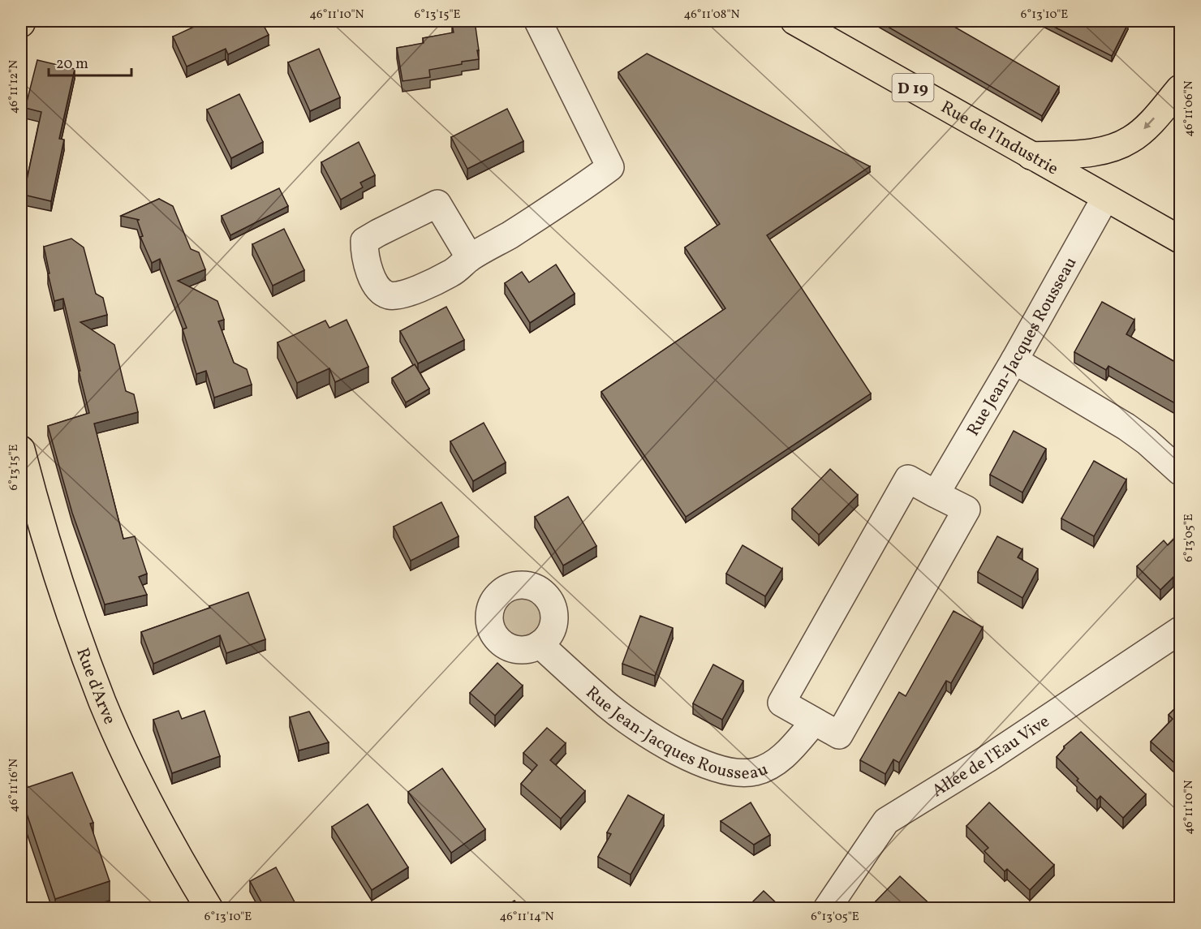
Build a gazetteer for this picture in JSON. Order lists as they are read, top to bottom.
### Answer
{
  "streets": {
    "main road": ["D 19", "Rue de l'Industrie", "Rue d'Arve"],
    "street": ["Rue Jean-Jacques Rousseau", "Allée de l'Eau Vive"]
  },
  "crossings": [
    ["Rue de l'Industrie", "Rue Jean-Jacques Rousseau"]
  ],
  "scale_bar": "20 m",
  "coordinates": [
    "46°11'10\"N",
    "6°13'15\"E",
    "46°11'08\"N",
    "6°13'10\"E",
    "46°11'12\"N",
    "46°11'06\"N",
    "6°13'05\"E",
    "46°11'16\"N",
    "46°11'14\"N"
  ]
}
